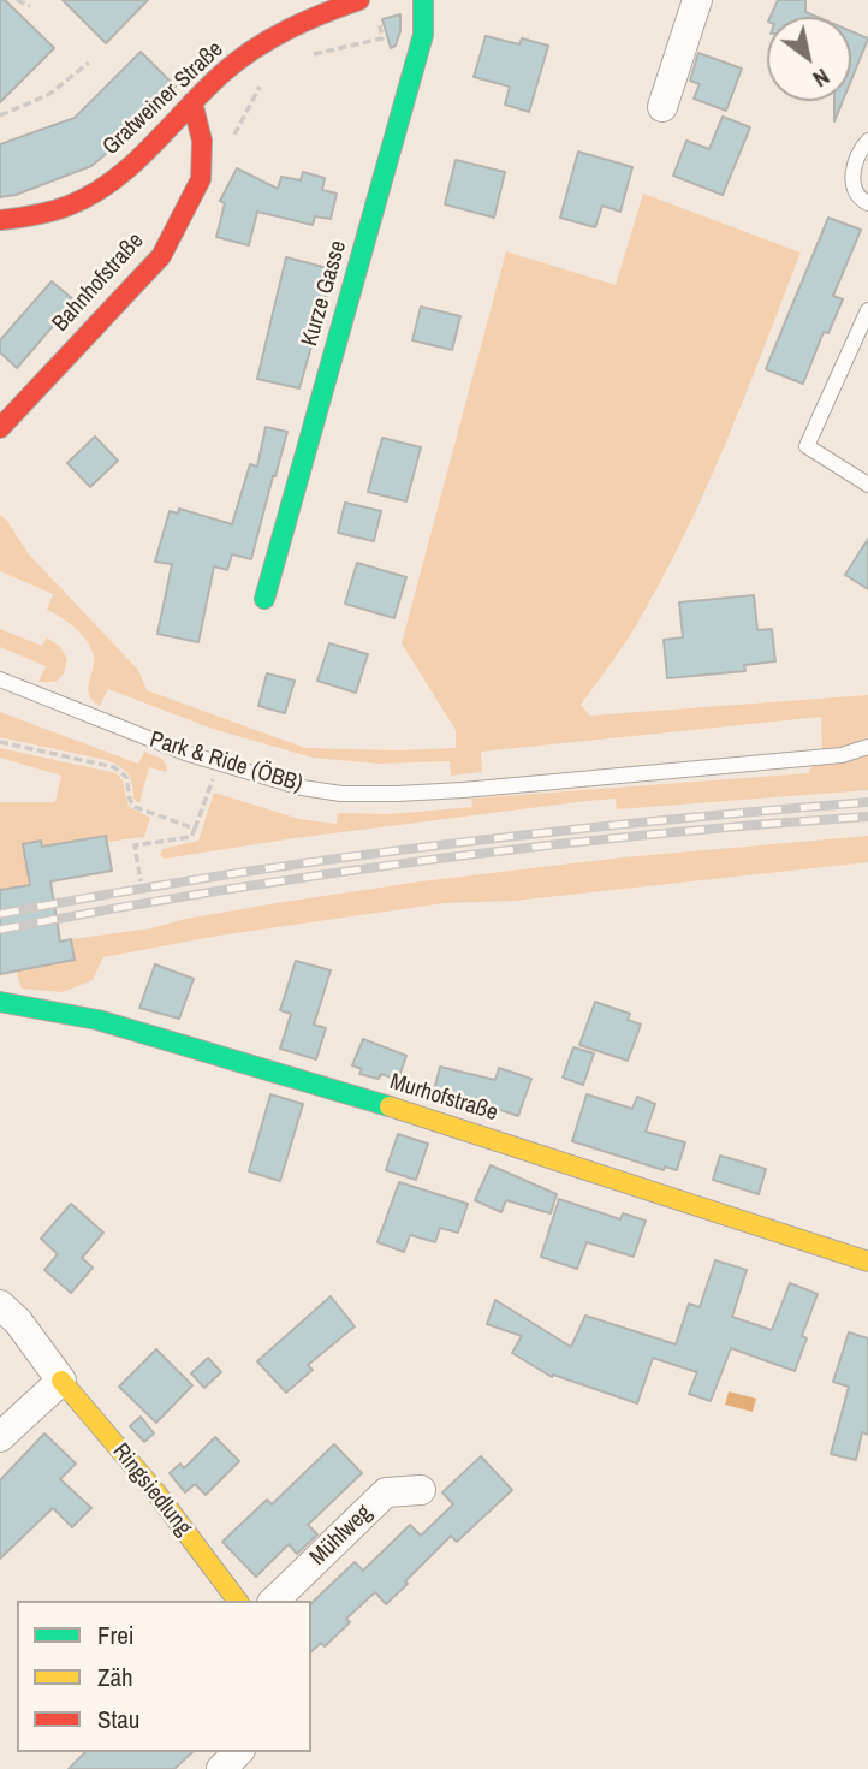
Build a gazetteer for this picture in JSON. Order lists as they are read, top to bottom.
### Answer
{
  "streets": {
    "street": [
      "Gratweiner Straße",
      "Bahnhofstraße",
      "Kurze Gasse",
      "Murhofstraße",
      "Ringsiedlung",
      "Mühlweg"
    ],
    "lane": ["Park & Ride (ÖBB)"]
  },
  "crossings": [
    ["Gratweiner Straße", "Bahnhofstraße"]
  ],
  "legend": ["Frei", "Zäh", "Stau"],
  "north": "bottom right"
}
